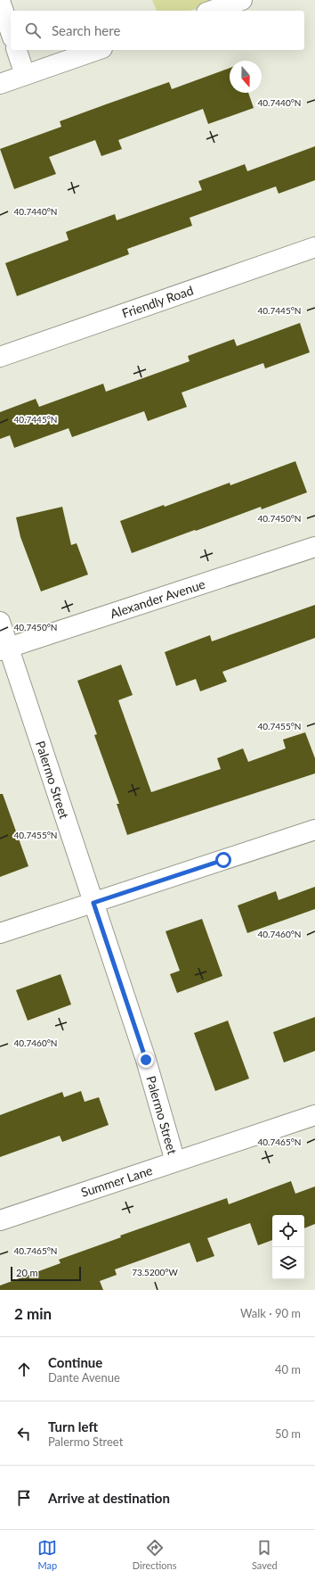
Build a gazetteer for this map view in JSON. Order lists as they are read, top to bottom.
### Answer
{
  "streets": {
    "street": [
      "Friendly Road",
      "Alexander Avenue",
      "Palermo Street",
      "Summer Lane"
    ]
  },
  "crossings": [
    ["Alexander Avenue", "Palermo Street"],
    ["Palermo Street", "Summer Lane"]
  ],
  "scale_bar": "20 m",
  "north": "bottom",
  "page": {
    "search": "Search here",
    "scale": "20 m",
    "heading": ["2 min", "Walk · 90 m"],
    "list": [
      ["Continue", "Dante Avenue", "40 m"],
      ["Turn left", "Palermo Street", "50 m"],
      "Arrive at destination"
    ],
    "nav": ["Map", "Directions", "Saved"]
  },
  "coordinates": [
    "40.7440°N",
    "40.7445°N",
    "40.7450°N",
    "40.7455°N",
    "40.7460°N",
    "40.7465°N",
    "73.5200°W"
  ]
}
